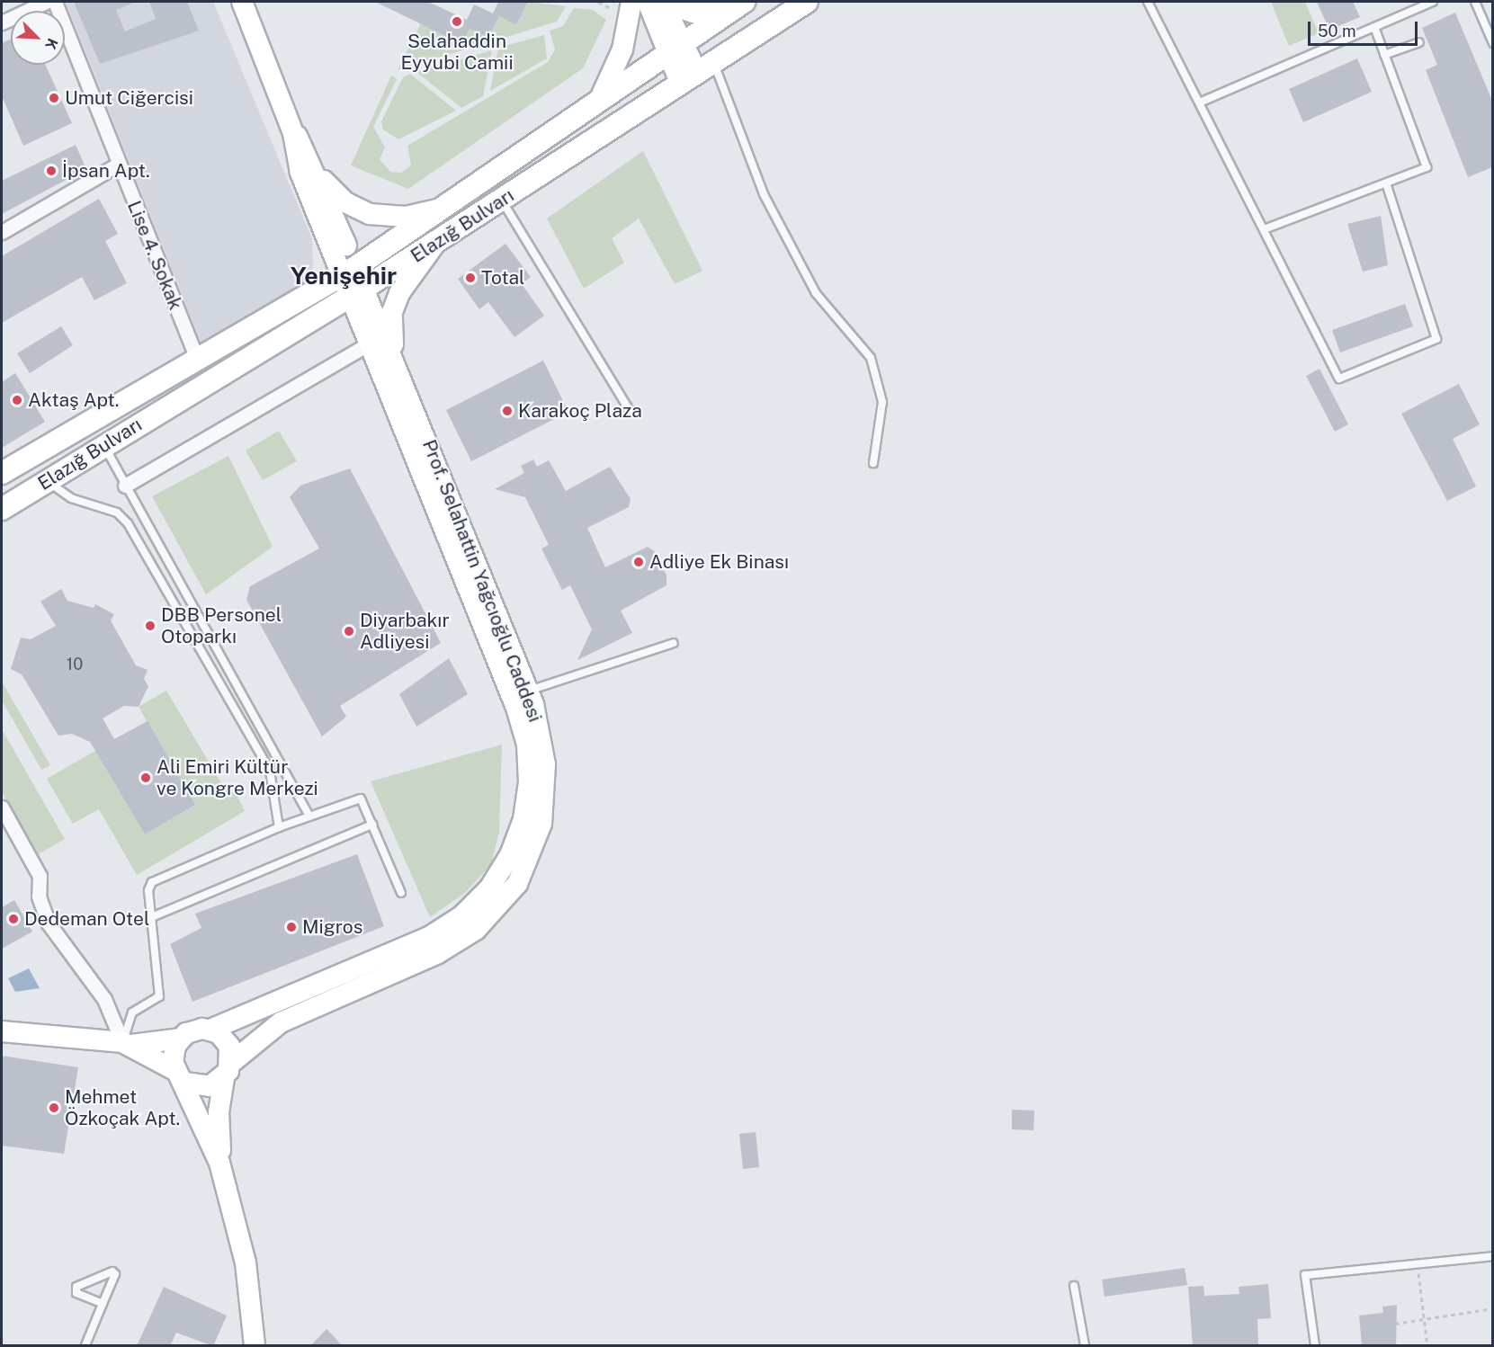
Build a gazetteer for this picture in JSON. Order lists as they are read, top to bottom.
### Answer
{
  "streets": {
    "main road": ["Elazığ Bulvarı"],
    "street": ["Lise 4. Sokak", "Prof. Selahattin Yağcıoğlu Caddesi"]
  },
  "crossings": [
    ["Elazığ Bulvarı", "Lise 4. Sokak"],
    ["Elazığ Bulvarı", "Prof. Selahattin Yağcıoğlu Caddesi"]
  ],
  "districts": ["Yenişehir"],
  "places": [
    "Selahaddin Eyyubi Camii",
    "Umut Ciğercisi",
    "İpsan Apt.",
    "Total",
    "Aktaş Apt.",
    "Karakoç Plaza",
    "Adliye Ek Binası",
    "DBB Personel Otoparkı",
    "Diyarbakır Adliyesi",
    "Ali Emiri Kültür ve Kongre Merkezi",
    "Dedeman Otel",
    "Migros",
    "Mehmet Özkoçak Apt."
  ],
  "house_numbers": ["10"],
  "scale_bar": "50 m",
  "north": "bottom right"
}
